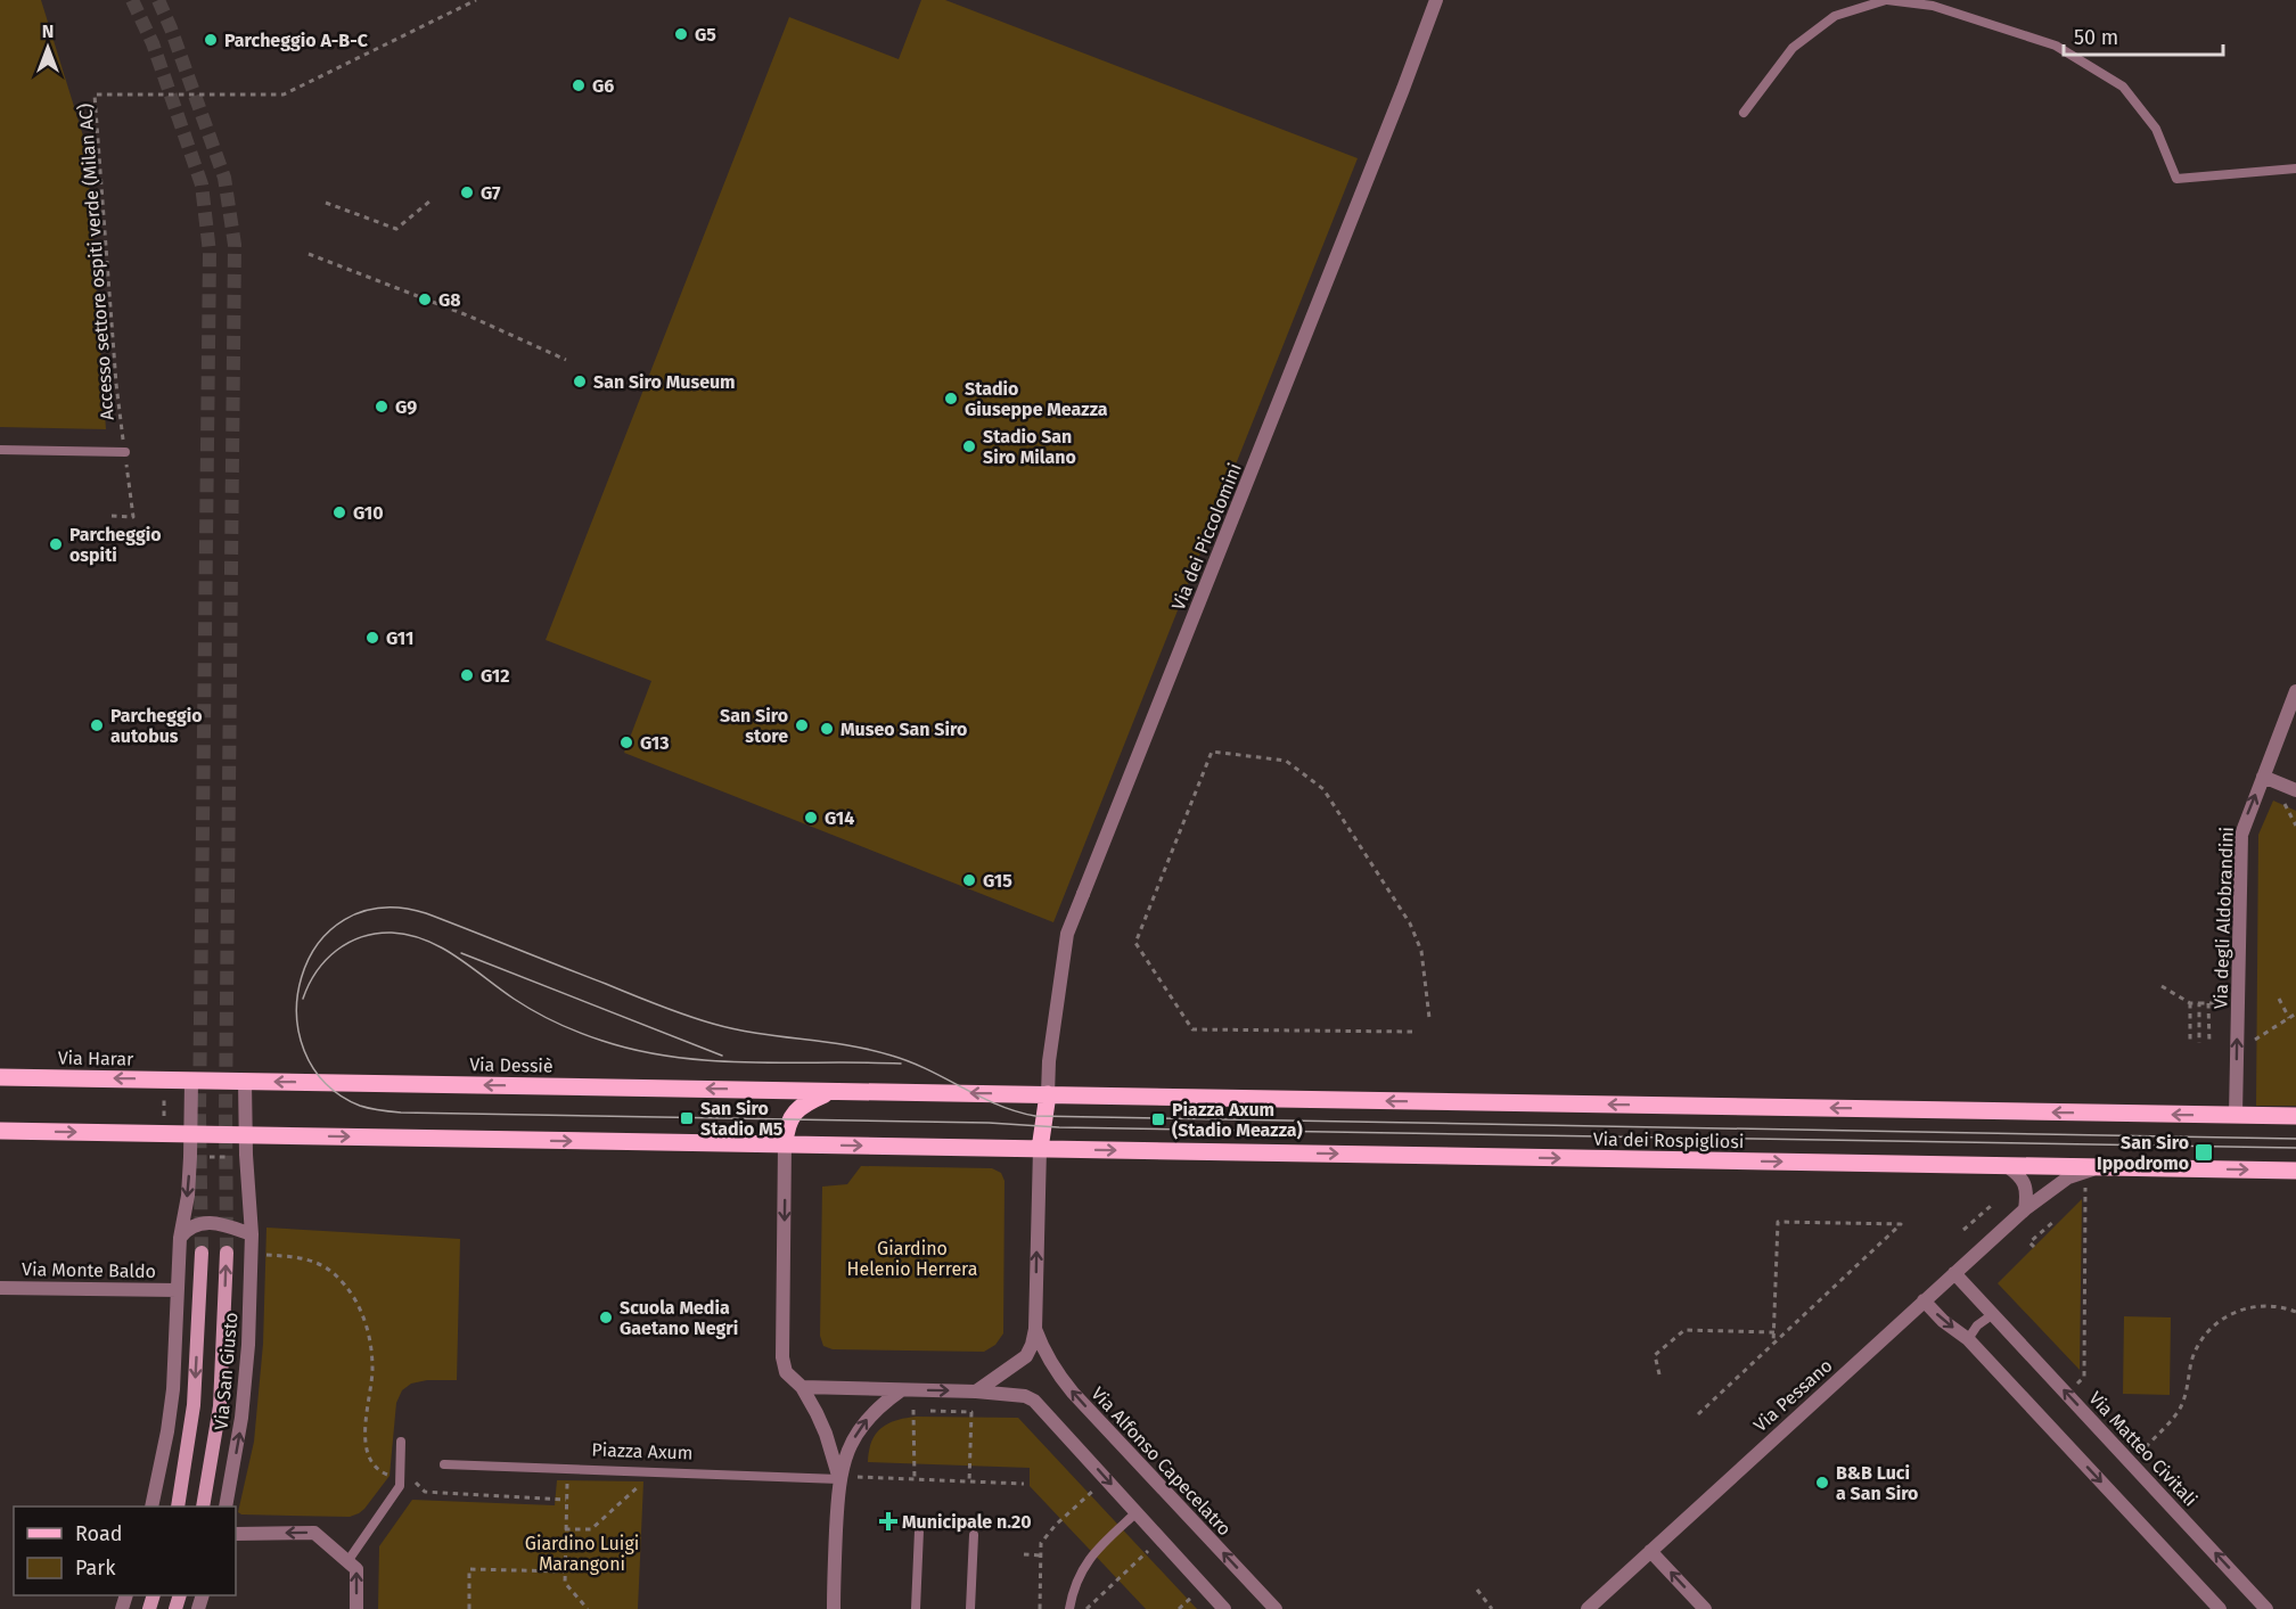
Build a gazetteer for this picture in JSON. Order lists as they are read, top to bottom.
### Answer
{
  "streets": {
    "main road": [
      "Via Harar",
      "Via Dessiè",
      "Via dei Rospigliosi",
      "Via San Giusto"
    ],
    "street": [
      "Via dei Piccolomini",
      "Via degli Aldobrandini",
      "Via Monte Baldo",
      "Via Pessano",
      "Via Matteo Civitali",
      "Via Alfonso Capecelatro"
    ],
    "lane": ["Piazza Axum"],
    "path": ["Accesso settore ospiti verde (Milan AC)"]
  },
  "crossings": [
    ["Via dei Piccolomini", "Via dei Rospigliosi"],
    ["Via degli Aldobrandini", "Via dei Rospigliosi"],
    ["Via Harar", "Via Dessiè"],
    ["Via Dessiè", "Via San Giusto"],
    ["Via dei Rospigliosi", "Via Pessano"],
    ["Via Pessano", "Via Matteo Civitali"]
  ],
  "one_way": ["Via degli Aldobrandini"],
  "parks": ["Giardino Helenio Herrera", "Giardino Luigi Marangoni"],
  "places": {
    "other": [
      "G5",
      "Parcheggio A-B-C",
      "G6",
      "G7",
      "G8",
      "San Siro Museum",
      "Stadio Giuseppe Meazza",
      "G9",
      "Stadio San Siro Milano",
      "G10",
      "Parcheggio ospiti",
      "G11",
      "G12",
      "Parcheggio autobus",
      "San Siro store",
      "Museo San Siro",
      "G13",
      "G14",
      "G15",
      "Scuola Media Gaetano Negri",
      "B&B Luci a San Siro"
    ],
    "transit": ["San Siro Stadio M5", "Piazza Axum (Stadio Meazza)", "San Siro Ippodromo"],
    "health": ["Municipale n.20"]
  },
  "legend": ["Road", "Park"],
  "scale_bar": "50 m",
  "north": "top"
}
